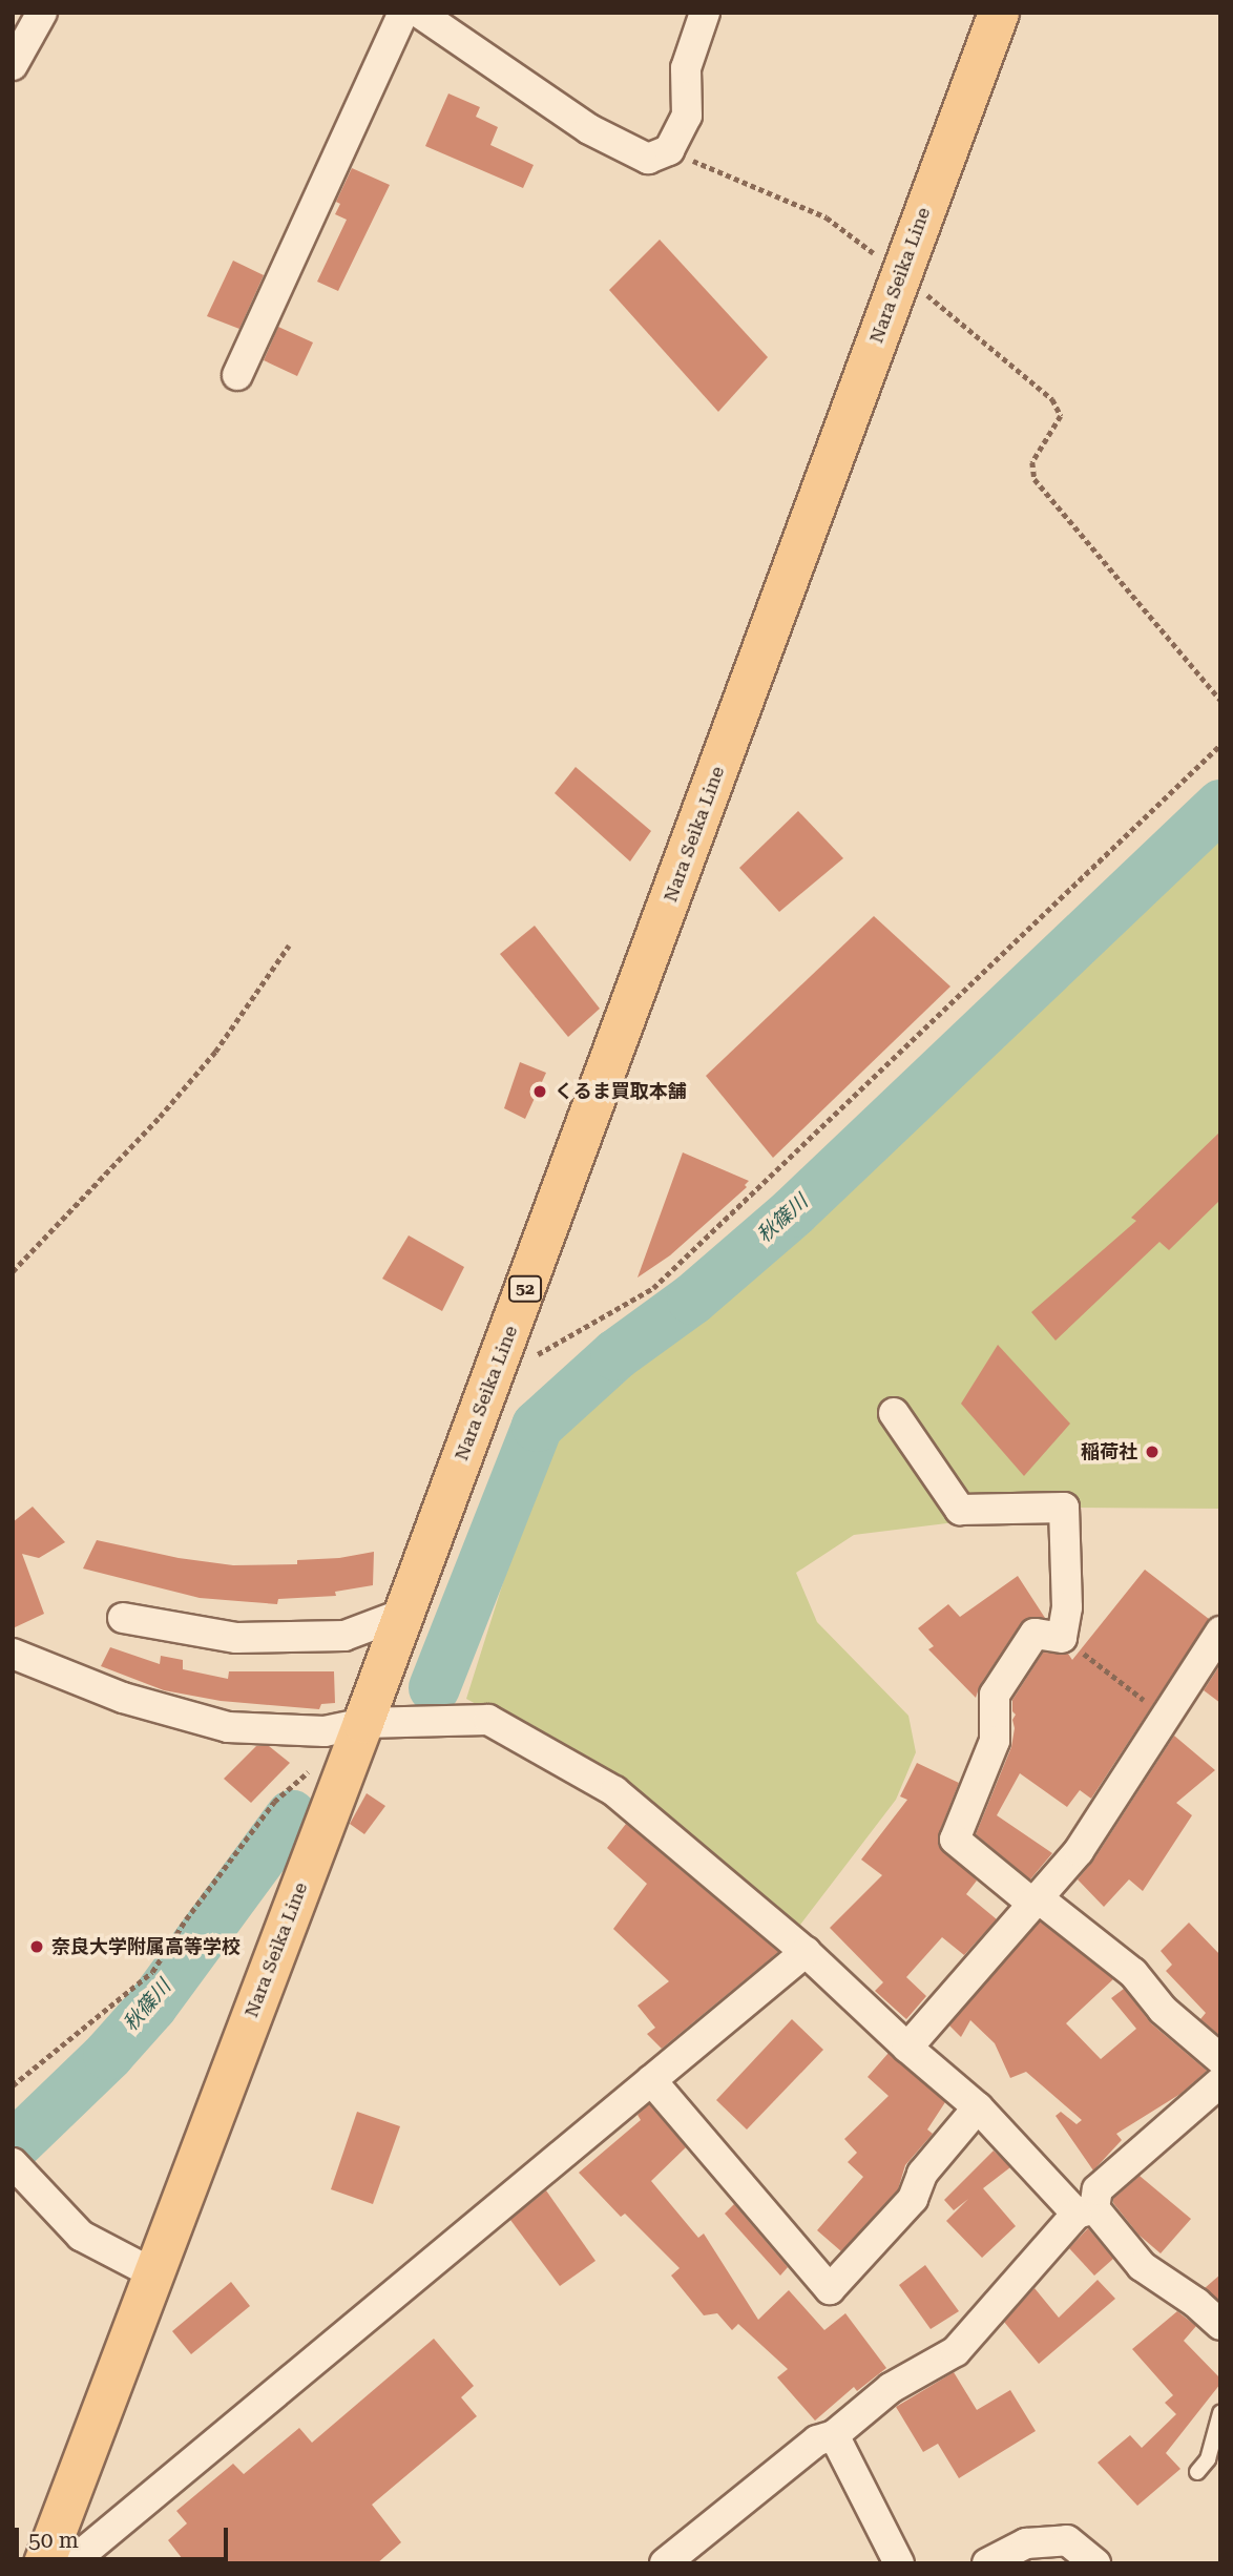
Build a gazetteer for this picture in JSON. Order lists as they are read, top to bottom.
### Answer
{
  "streets": {
    "main road": ["Nara Seika Line", "52"]
  },
  "water": ["秋篠川"],
  "places": ["くるま買取本舗", "稲荷社", "奈良大学附属高等学校"],
  "scale_bar": "50 m"
}
